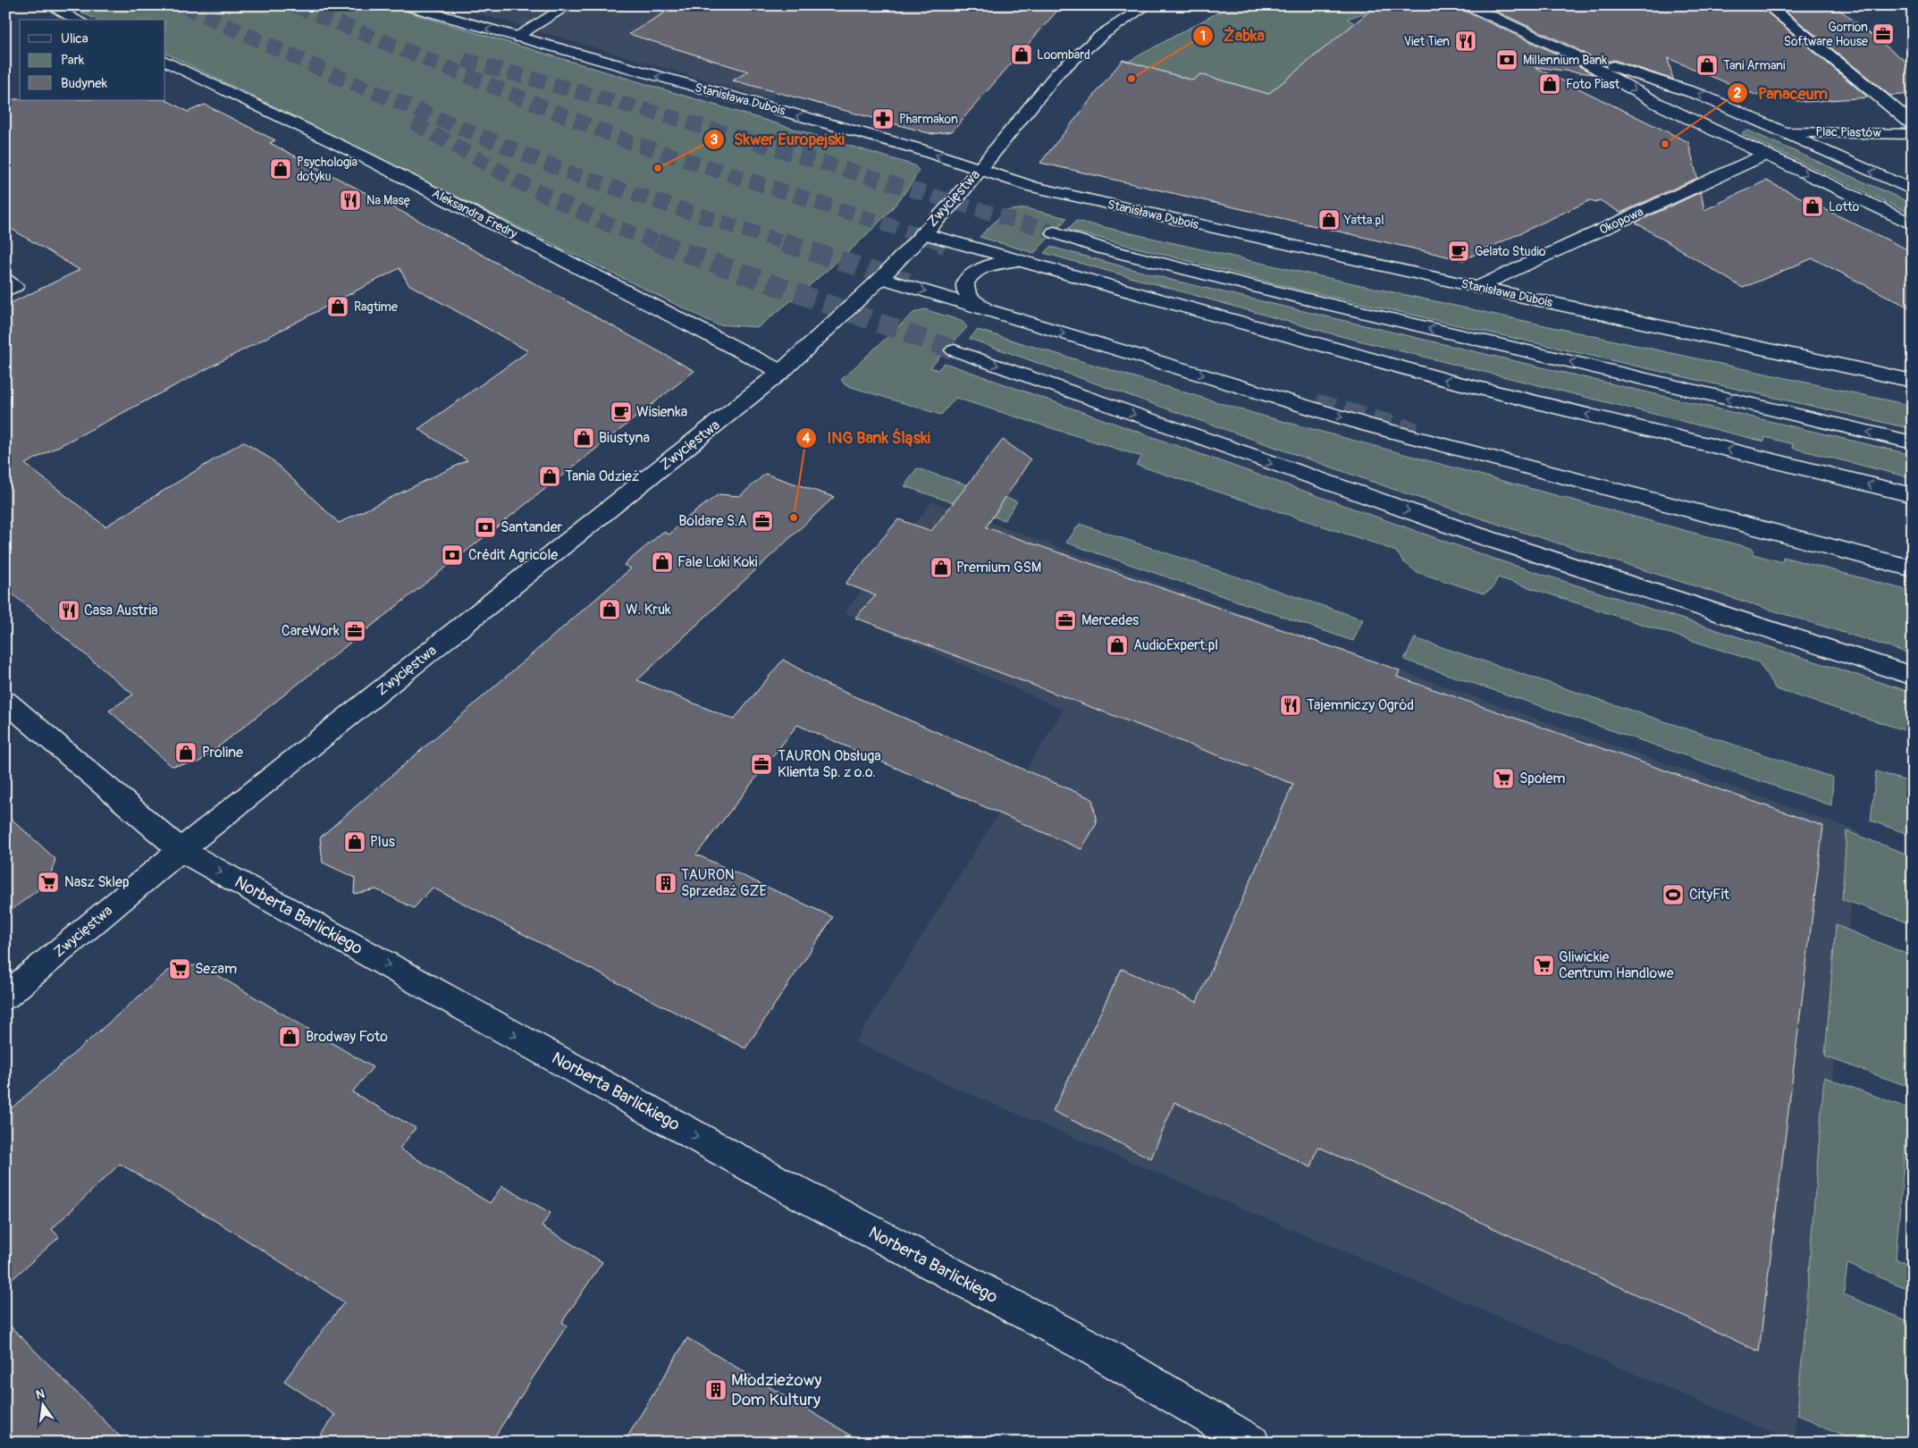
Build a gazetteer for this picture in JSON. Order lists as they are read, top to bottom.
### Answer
{
  "streets": {
    "street": [
      "Stanisława Dubois",
      "Plac Piastów",
      "Zwycięstwa",
      "Aleksandra Fredry",
      "Okopowa",
      "Norberta Barlickiego"
    ]
  },
  "crossings": [
    ["Stanisława Dubois", "Zwycięstwa"],
    ["Stanisława Dubois", "Okopowa"],
    ["Zwycięstwa", "Aleksandra Fredry"],
    ["Zwycięstwa", "Norberta Barlickiego"]
  ],
  "one_way": ["Stanisława Dubois", "Norberta Barlickiego"],
  "places": {
    "office": [
      "Gorrion Software House",
      "Boldare S.A",
      "Mercedes",
      "CareWork",
      "TAURON Obsługa Klienta Sp. z o.o."
    ],
    "restaurant": [
      "Viet Tien",
      "Na Masę",
      "Casa Austria",
      "Tajemniczy Ogród"
    ],
    "shop": [
      "Loombard",
      "Tani Armani",
      "Foto Piast",
      "Psychologia dotyku",
      "Lotto",
      "Yatta.pl",
      "Ragtime",
      "Biustyna",
      "Tania Odzież",
      "Fale Loki Koki",
      "Premium GSM",
      "W. Kruk",
      "AudioExpert.pl",
      "Proline",
      "Plus",
      "Brodway Foto"
    ],
    "bank": ["Millennium Bank", "Santander", "Crédit Agricole"],
    "other": [
      "Żabka",
      "Panaceum",
      "Skwer Europejski",
      "ING Bank Śląski"
    ],
    "pharmacy": ["Pharmakon"],
    "cafe": ["Gelato Studio", "Wisienka"],
    "supermarket": [
      "Społem",
      "Nasz Sklep",
      "Gliwickie Centrum Handlowe",
      "Sezam"
    ],
    "building": ["TAURON Sprzedaż GZE", "Młodzieżowy Dom Kultury"],
    "sports": ["CityFit"]
  },
  "legend": ["Ulica", "Park", "Budynek"],
  "north": "top"
}
